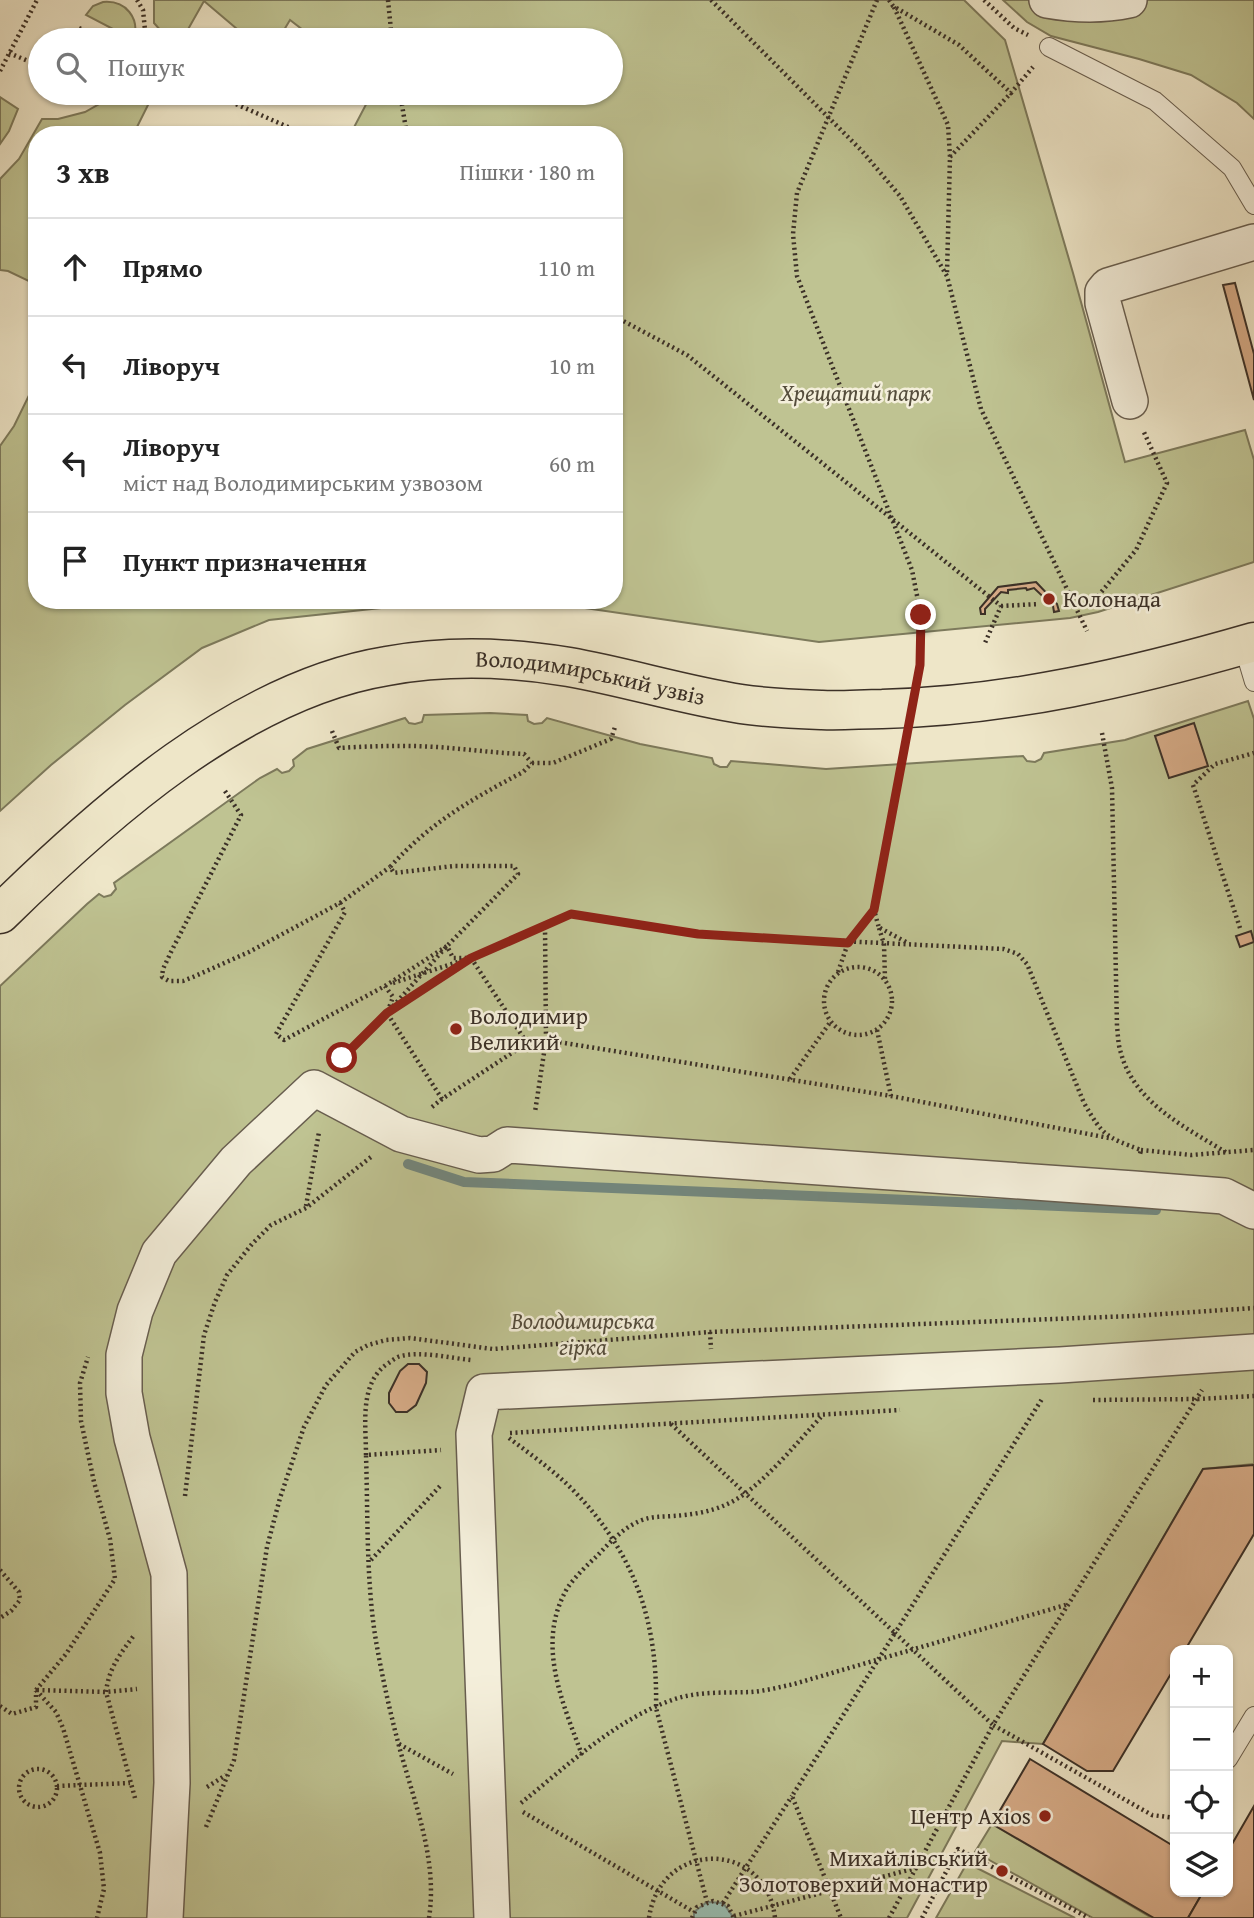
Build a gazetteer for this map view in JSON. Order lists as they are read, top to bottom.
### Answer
{
  "streets": {
    "main road": ["Володимирський узвіз"]
  },
  "parks": ["Хрещатий парк", "Володимирська гірка"],
  "places": [
    "Колонада",
    "Володимир Великий",
    "Центр Axios",
    "Михайлівський Золотоверхий монастир"
  ],
  "page": {
    "search": "Пошук",
    "heading": ["3 хв", "Пішки · 180 m"],
    "list": [
      ["Прямо", "110 m"],
      ["Ліворуч", "10 m"],
      ["Ліворуч", "міст над Володимирським узвозом", "60 m"],
      "Пункт призначення"
    ],
    "map_buttons": ["+", "−"]
  }
}
